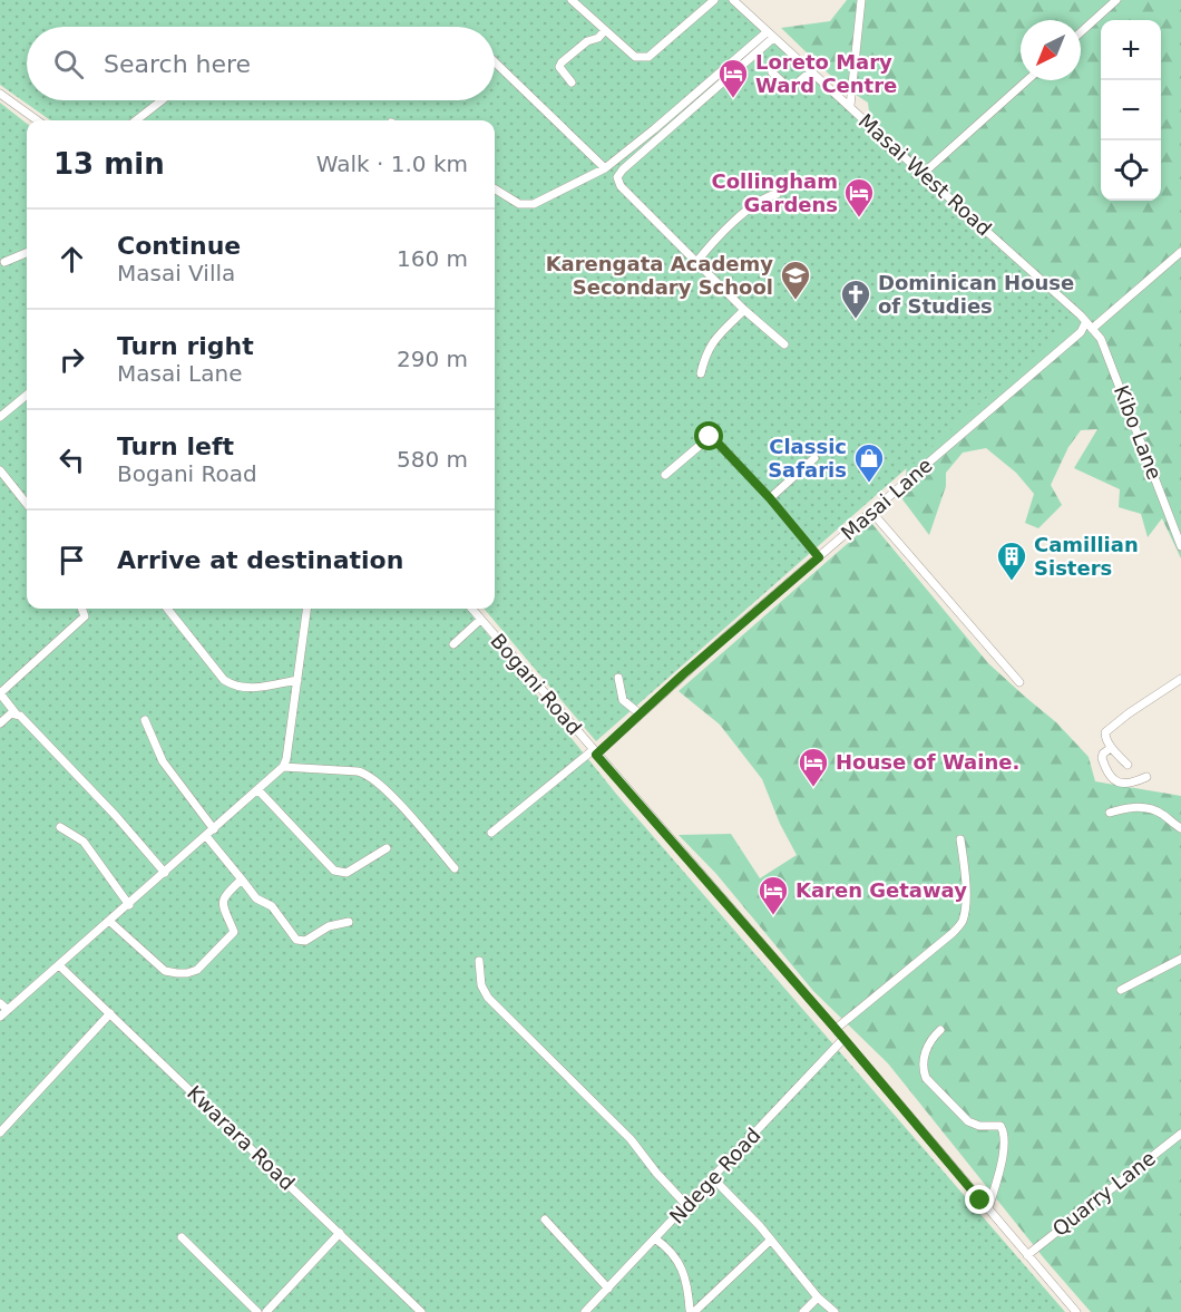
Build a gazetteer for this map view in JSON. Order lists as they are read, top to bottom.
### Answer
{
  "streets": {
    "street": [
      "Masai West Road",
      "Kibo Lane",
      "Masai Lane",
      "Bogani Road",
      "Kwarara Road",
      "Ndege Road",
      "Quarry Lane"
    ]
  },
  "crossings": [
    ["Masai West Road", "Kibo Lane"],
    ["Masai West Road", "Masai Lane"],
    ["Kibo Lane", "Masai Lane"],
    ["Masai Lane", "Bogani Road"],
    ["Bogani Road", "Ndege Road"],
    ["Bogani Road", "Quarry Lane"]
  ],
  "places": {
    "hotel": [
      "Loreto Mary Ward Centre",
      "Collingham Gardens",
      "House of Waine.",
      "Karen Getaway"
    ],
    "school or university": ["Karengata Academy Secondary School"],
    "church": ["Dominican House of Studies"],
    "shop": ["Classic Safaris"],
    "building": ["Camillian Sisters"]
  },
  "north": "bottom left",
  "page": {
    "map_buttons": ["+", "−"],
    "search": "Search here",
    "heading": ["13 min", "Walk · 1.0 km"],
    "list": [
      ["Continue", "Masai Villa", "160 m"],
      ["Turn right", "Masai Lane", "290 m"],
      ["Turn left", "Bogani Road", "580 m"],
      "Arrive at destination"
    ]
  }
}
